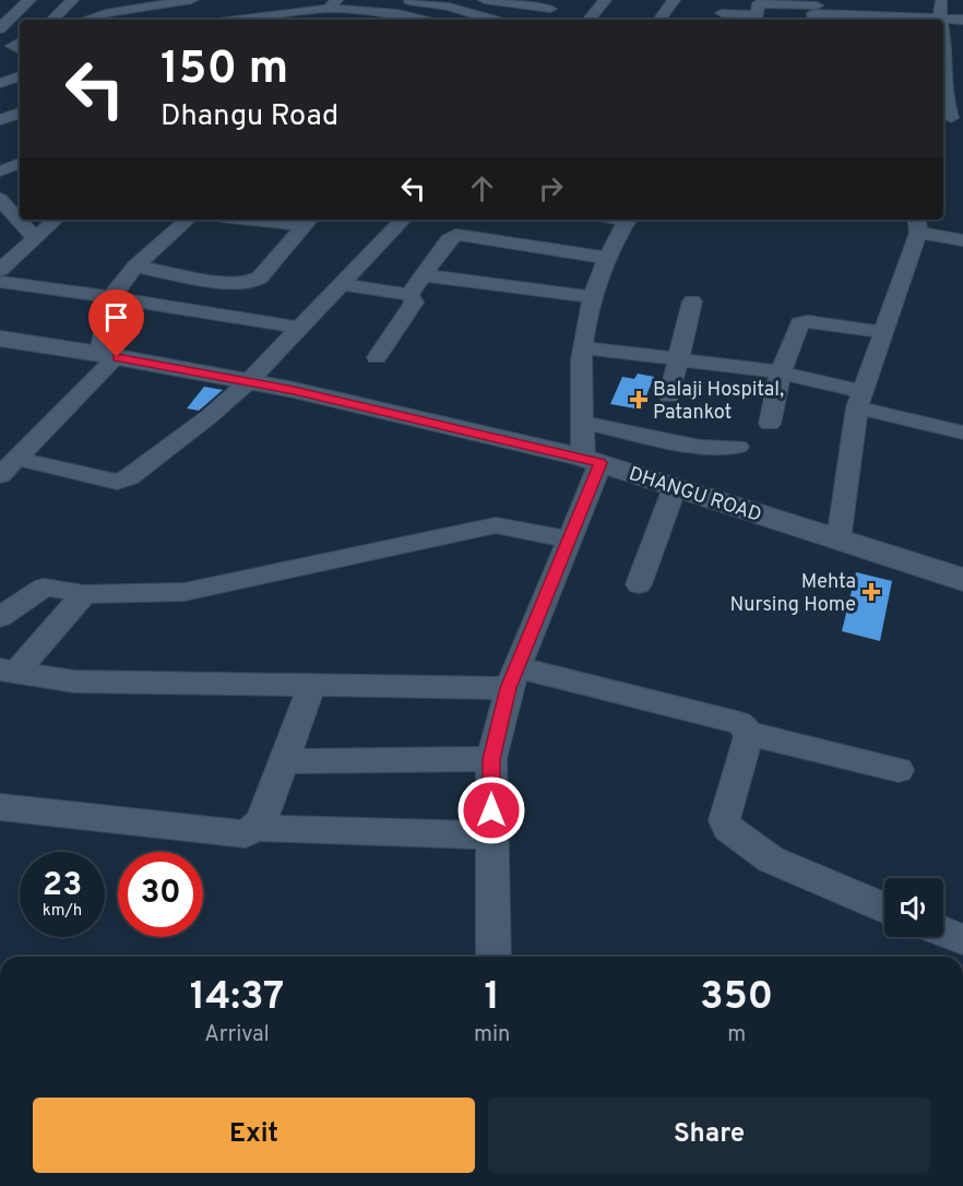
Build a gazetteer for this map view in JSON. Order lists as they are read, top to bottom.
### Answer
{
  "streets": {
    "street": ["DHANGU ROAD"]
  },
  "places": {
    "health": ["Balaji Hospital, Patankot", "Mehta Nursing Home"]
  },
  "page": {
    "turn": ["150 m", "Dhangu Road"],
    "speed": "23 km/h",
    "limit": "30",
    "eta": [
      "14:37",
      "Arrival",
      "1",
      "min",
      "350",
      "m"
    ],
    "buttons": ["Exit", "Share"]
  }
}
